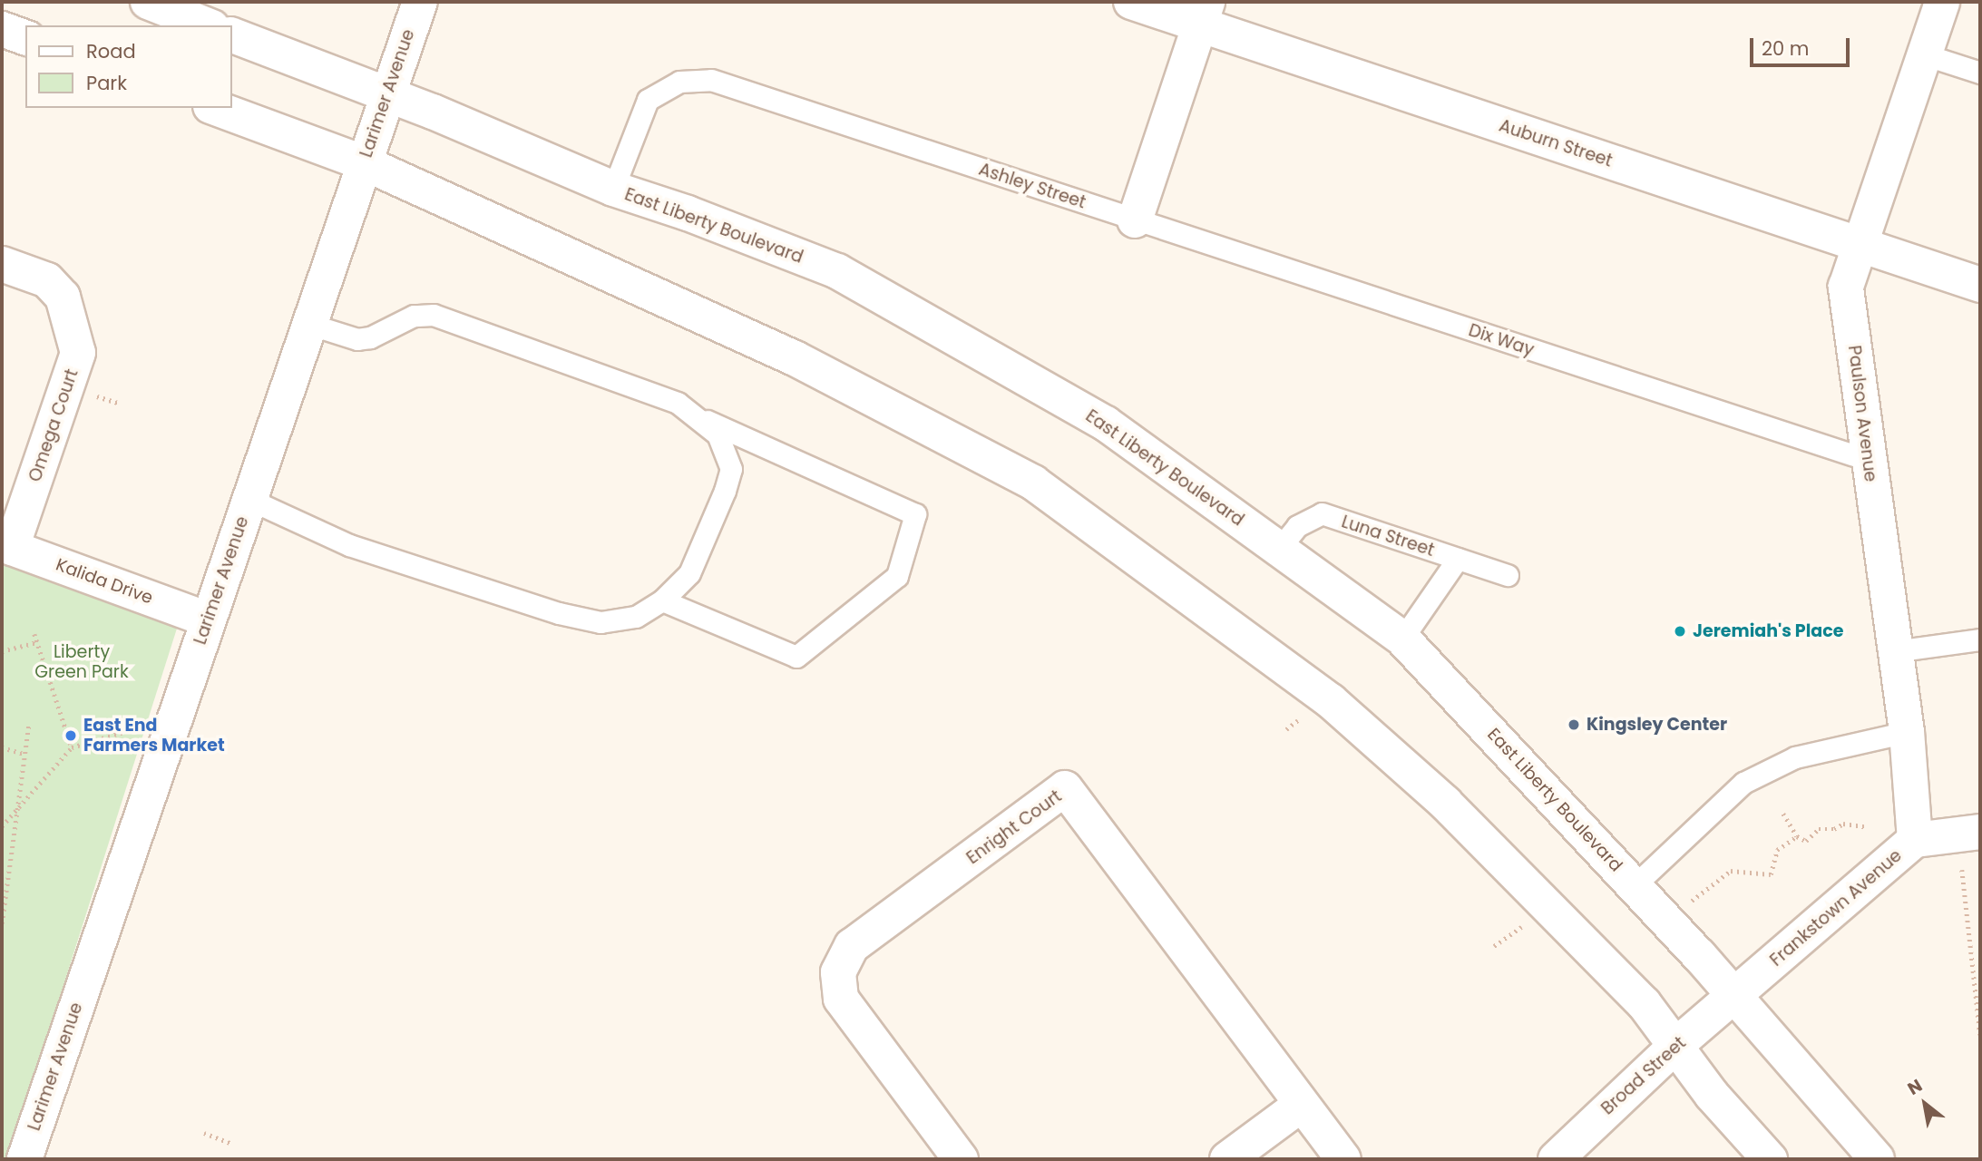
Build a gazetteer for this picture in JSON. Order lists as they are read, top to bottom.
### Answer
{
  "streets": {
    "street": [
      "Larimer Avenue",
      "Auburn Street",
      "East Liberty Boulevard",
      "Paulson Avenue",
      "Omega Court",
      "Kalida Drive",
      "Enright Court",
      "Frankstown Avenue",
      "Broad Street"
    ],
    "lane": ["Ashley Street", "Dix Way", "Luna Street"]
  },
  "crossings": [
    ["Larimer Avenue", "East Liberty Boulevard"],
    ["Larimer Avenue", "Kalida Drive"],
    ["Auburn Street", "Paulson Avenue"],
    ["Ashley Street", "East Liberty Boulevard"],
    ["Ashley Street", "Dix Way"],
    ["East Liberty Boulevard", "Luna Street"],
    ["East Liberty Boulevard", "Frankstown Avenue"],
    ["East Liberty Boulevard", "Broad Street"],
    ["Dix Way", "Paulson Avenue"],
    ["Paulson Avenue", "Frankstown Avenue"],
    ["Omega Court", "Kalida Drive"],
    ["Frankstown Avenue", "Broad Street"]
  ],
  "parks": ["Liberty Green Park"],
  "places": ["Jeremiah's Place", "Kingsley Center", "East End Farmers Market"],
  "legend": ["Road", "Park"],
  "scale_bar": "20 m",
  "north": "top left"
}
